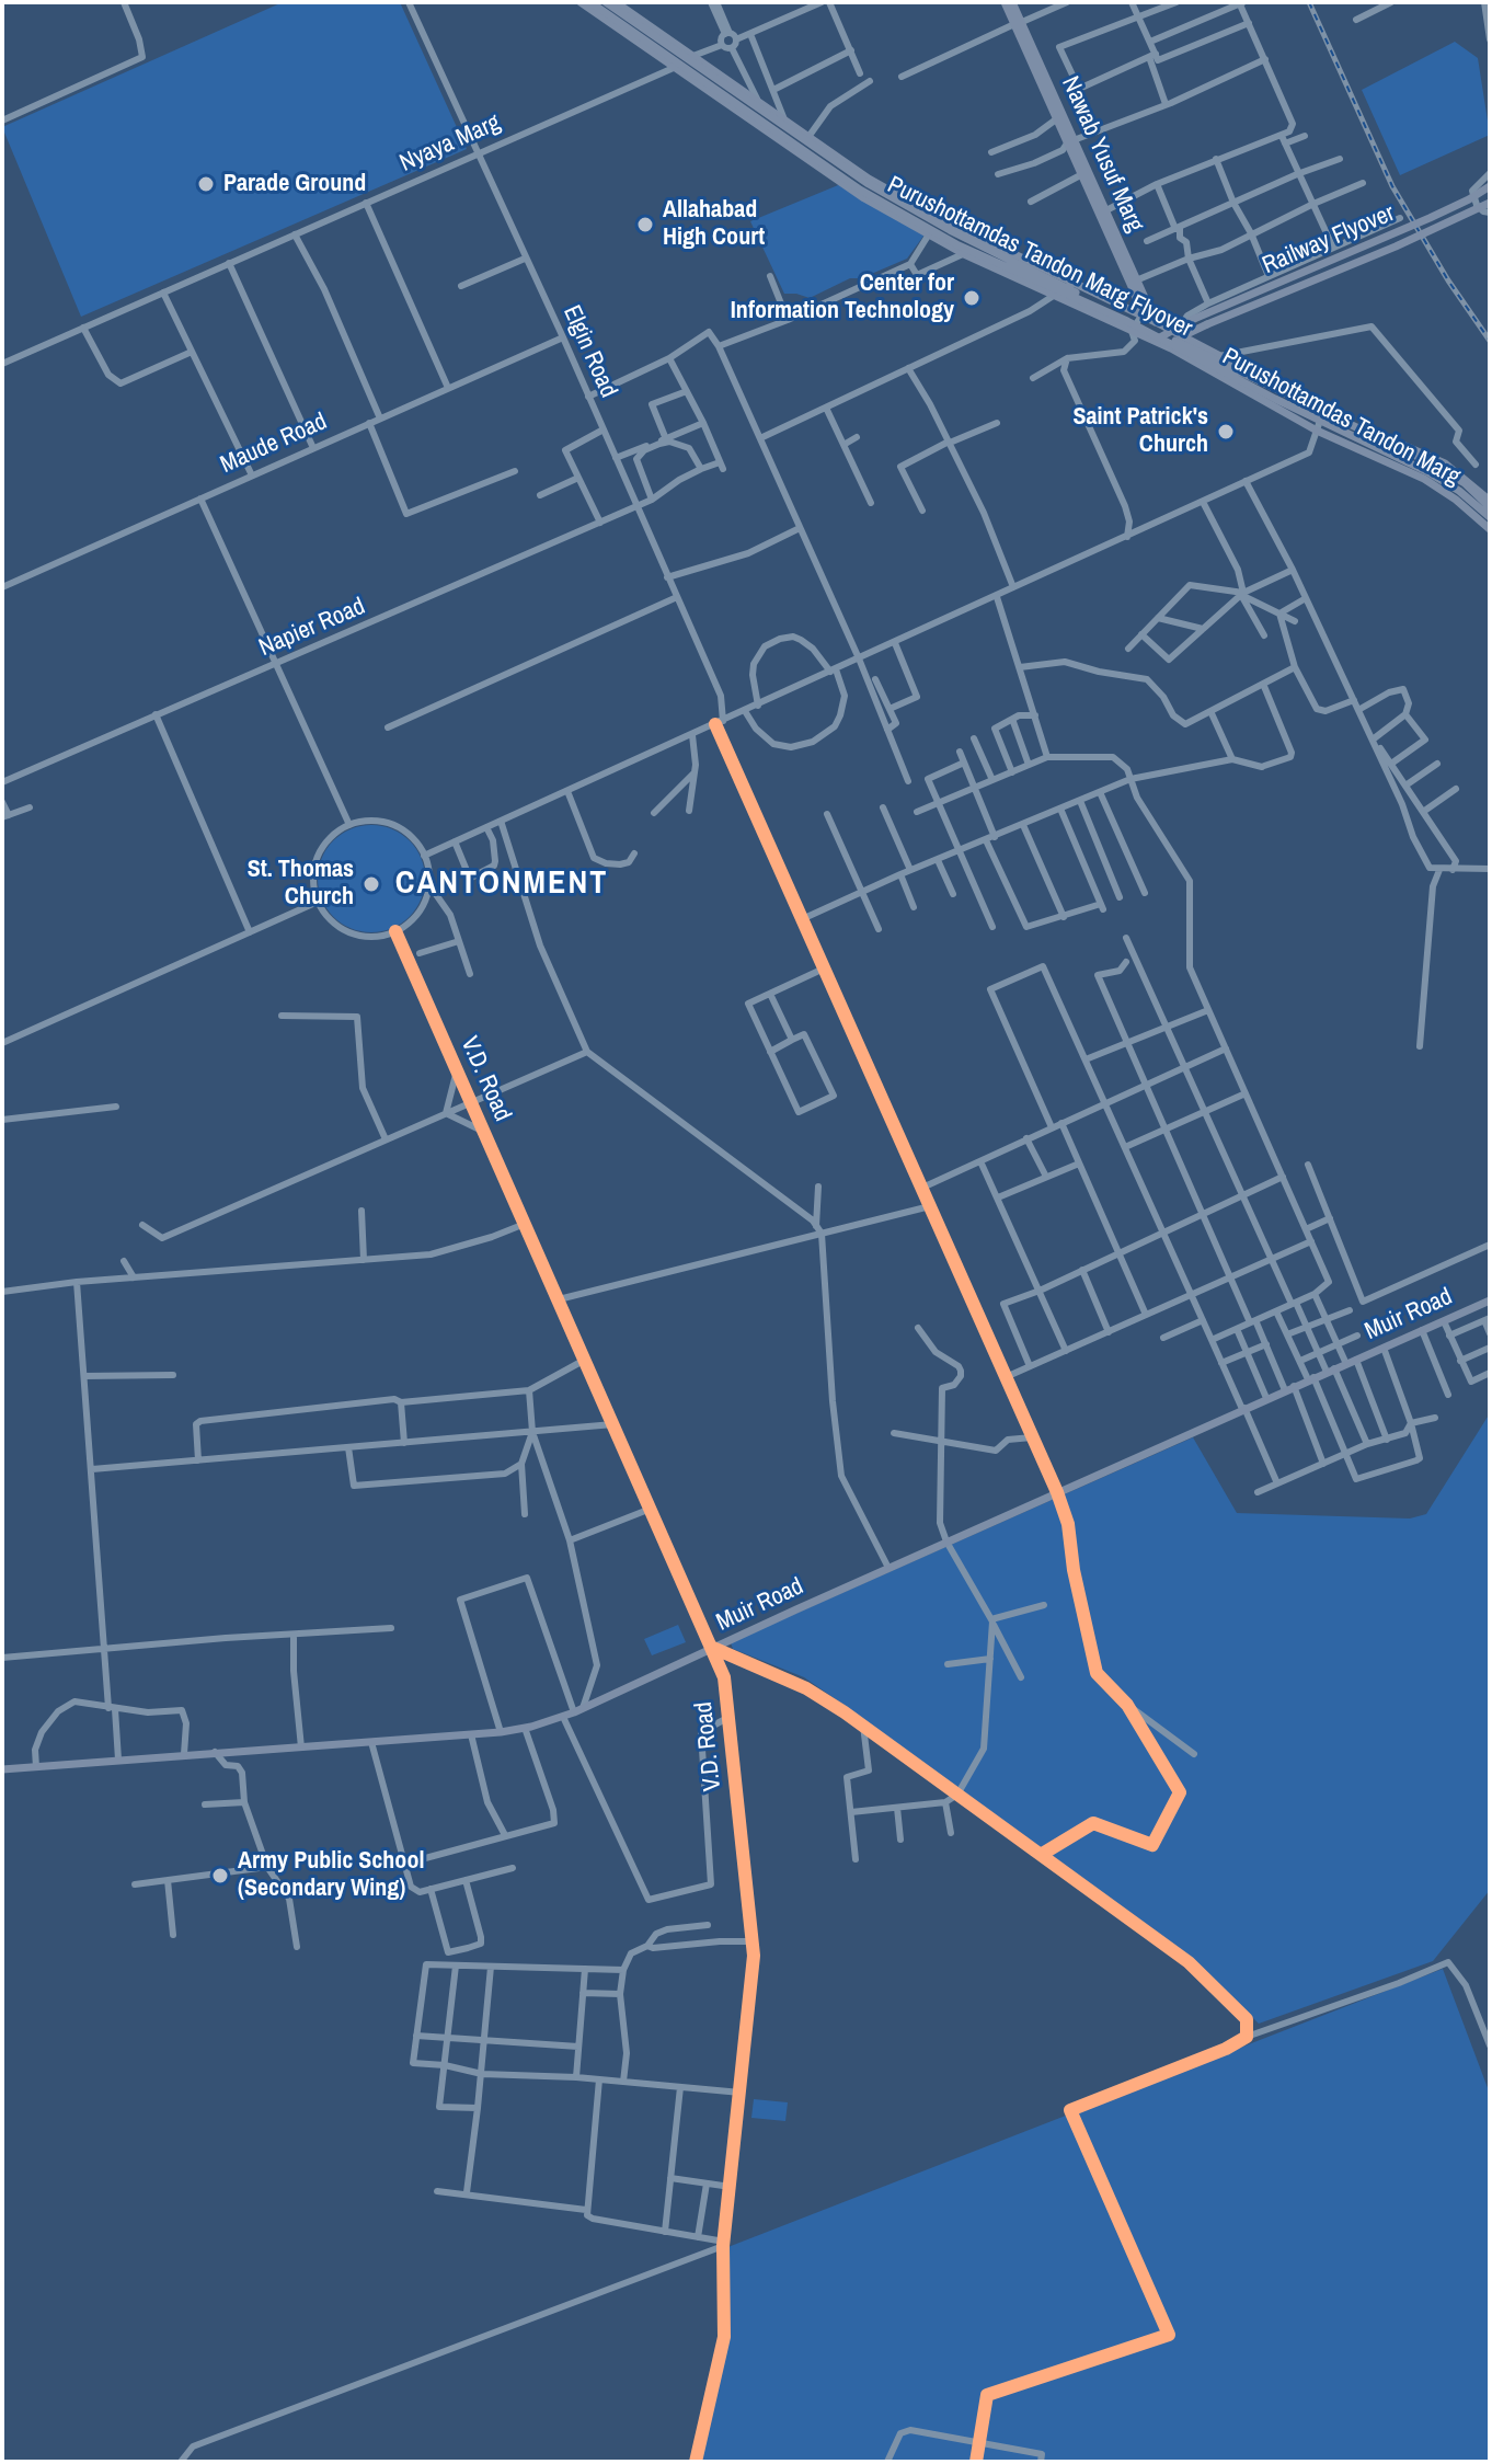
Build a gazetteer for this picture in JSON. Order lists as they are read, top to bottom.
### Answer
{
  "streets": {
    "main road": [
      "Nawab Yusuf Marg",
      "Railway Flyover",
      "Purushottamdas Tandon Marg Flyover",
      "Purushottamdas Tandon Marg",
      "Muir Road"
    ],
    "street": [
      "Nyaya Marg",
      "Elgin Road",
      "Maude Road",
      "Napier Road",
      "V.D. Road"
    ]
  },
  "crossings": [
    ["Nyaya Marg", "Elgin Road"],
    ["Nyaya Marg", "Purushottamdas Tandon Marg"],
    ["Nawab Yusuf Marg", "Purushottamdas Tandon Marg"],
    ["Railway Flyover", "Purushottamdas Tandon Marg"],
    ["Purushottamdas Tandon Marg Flyover", "Purushottamdas Tandon Marg"],
    ["Elgin Road", "Maude Road"],
    ["Elgin Road", "Napier Road"],
    ["Elgin Road", "Muir Road"],
    ["V.D. Road", "Muir Road"]
  ],
  "districts": ["CANTONMENT"],
  "places": [
    "Parade Ground",
    "Allahabad High Court",
    "Center for Information Technology",
    "Saint Patrick's Church",
    "St. Thomas Church",
    "Army Public School (Secondary Wing)"
  ]
}
